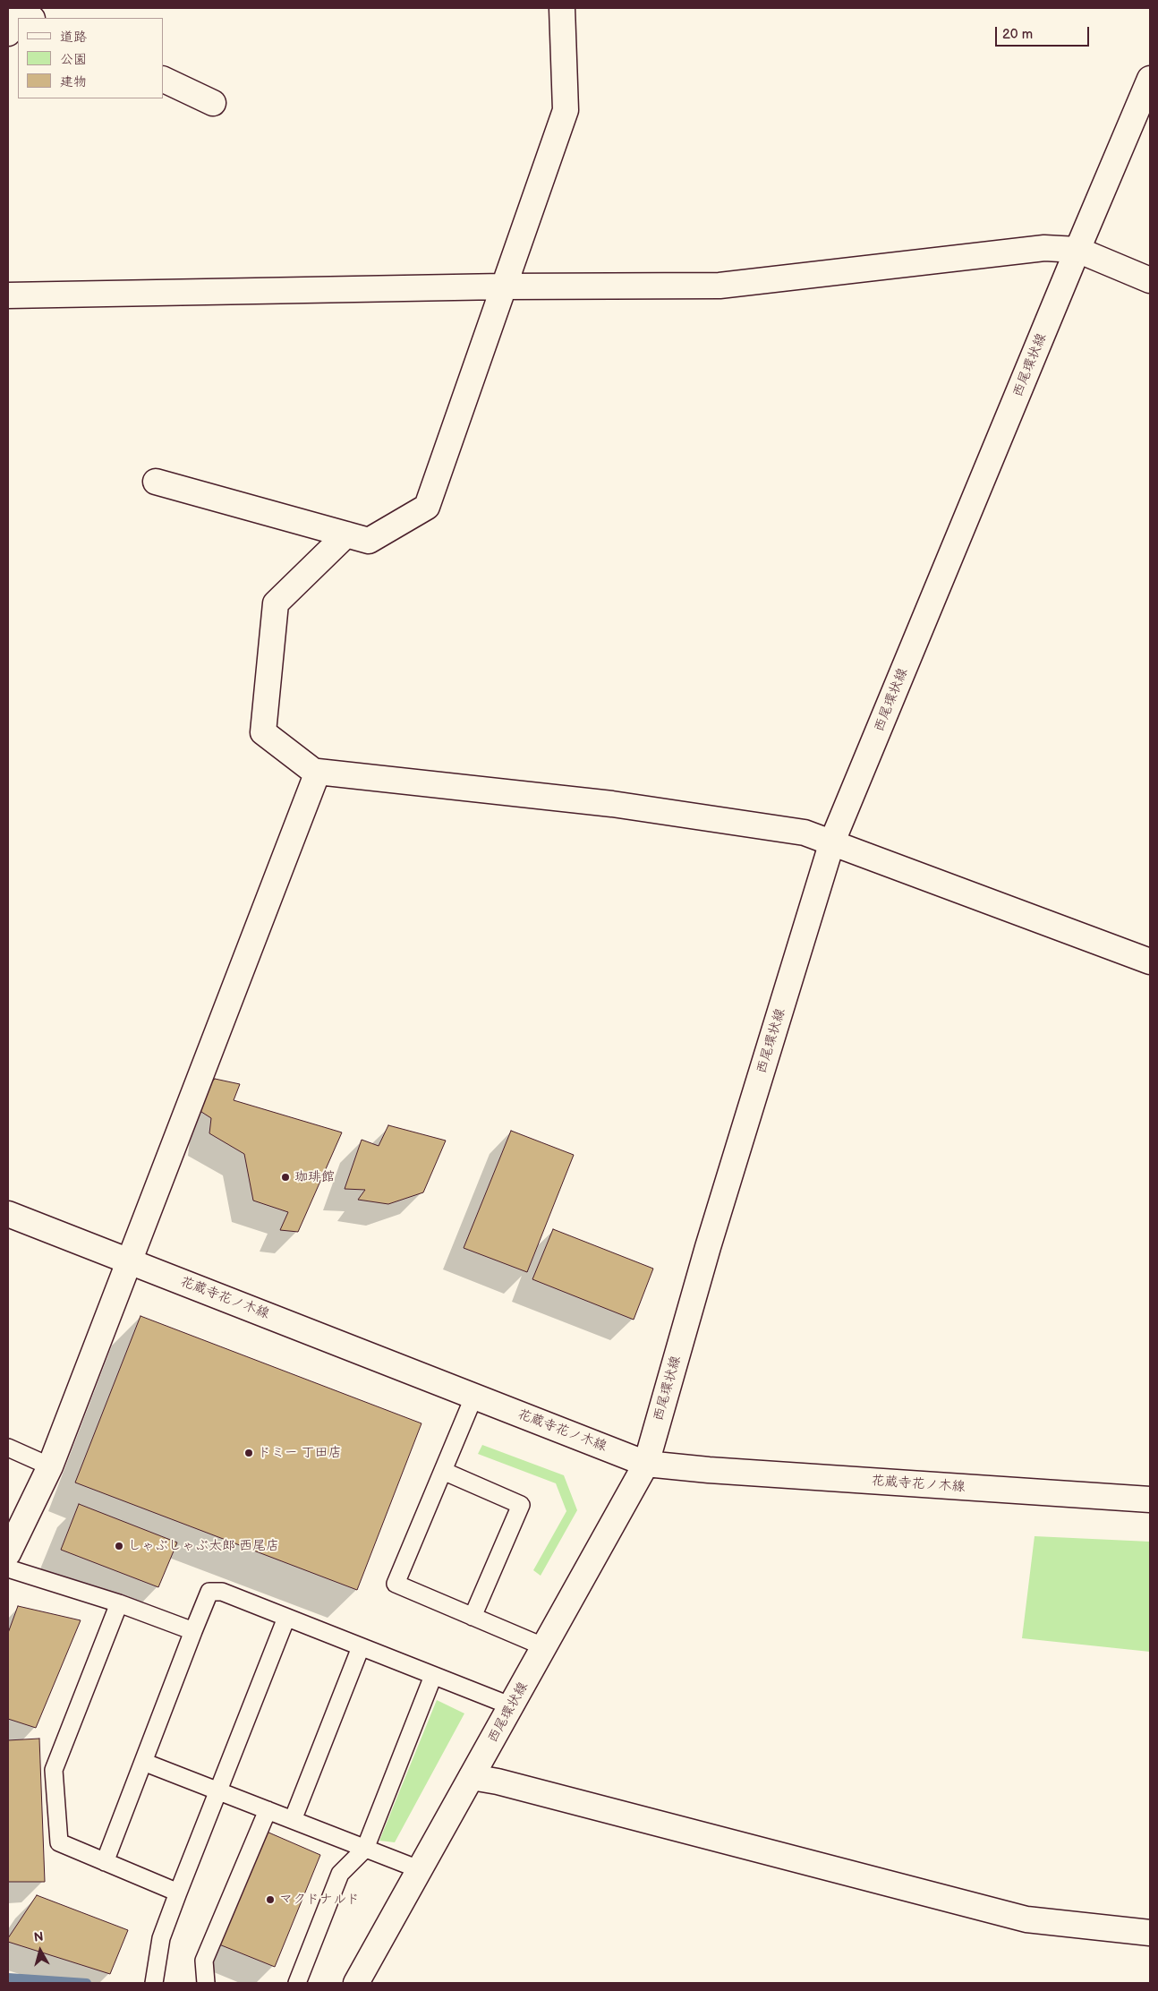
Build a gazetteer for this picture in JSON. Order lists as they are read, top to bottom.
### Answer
{
  "streets": {
    "street": ["西尾環状線", "花蔵寺花ノ木線"]
  },
  "crossings": [
    ["西尾環状線", "花蔵寺花ノ木線"]
  ],
  "places": [
    "珈琲館",
    "ドミー 丁田店",
    "しゃぶしゃぶ太郎 西尾店",
    "マクドナルド"
  ],
  "legend": ["道路", "公園", "建物"],
  "scale_bar": "20 m",
  "north": "top"
}
